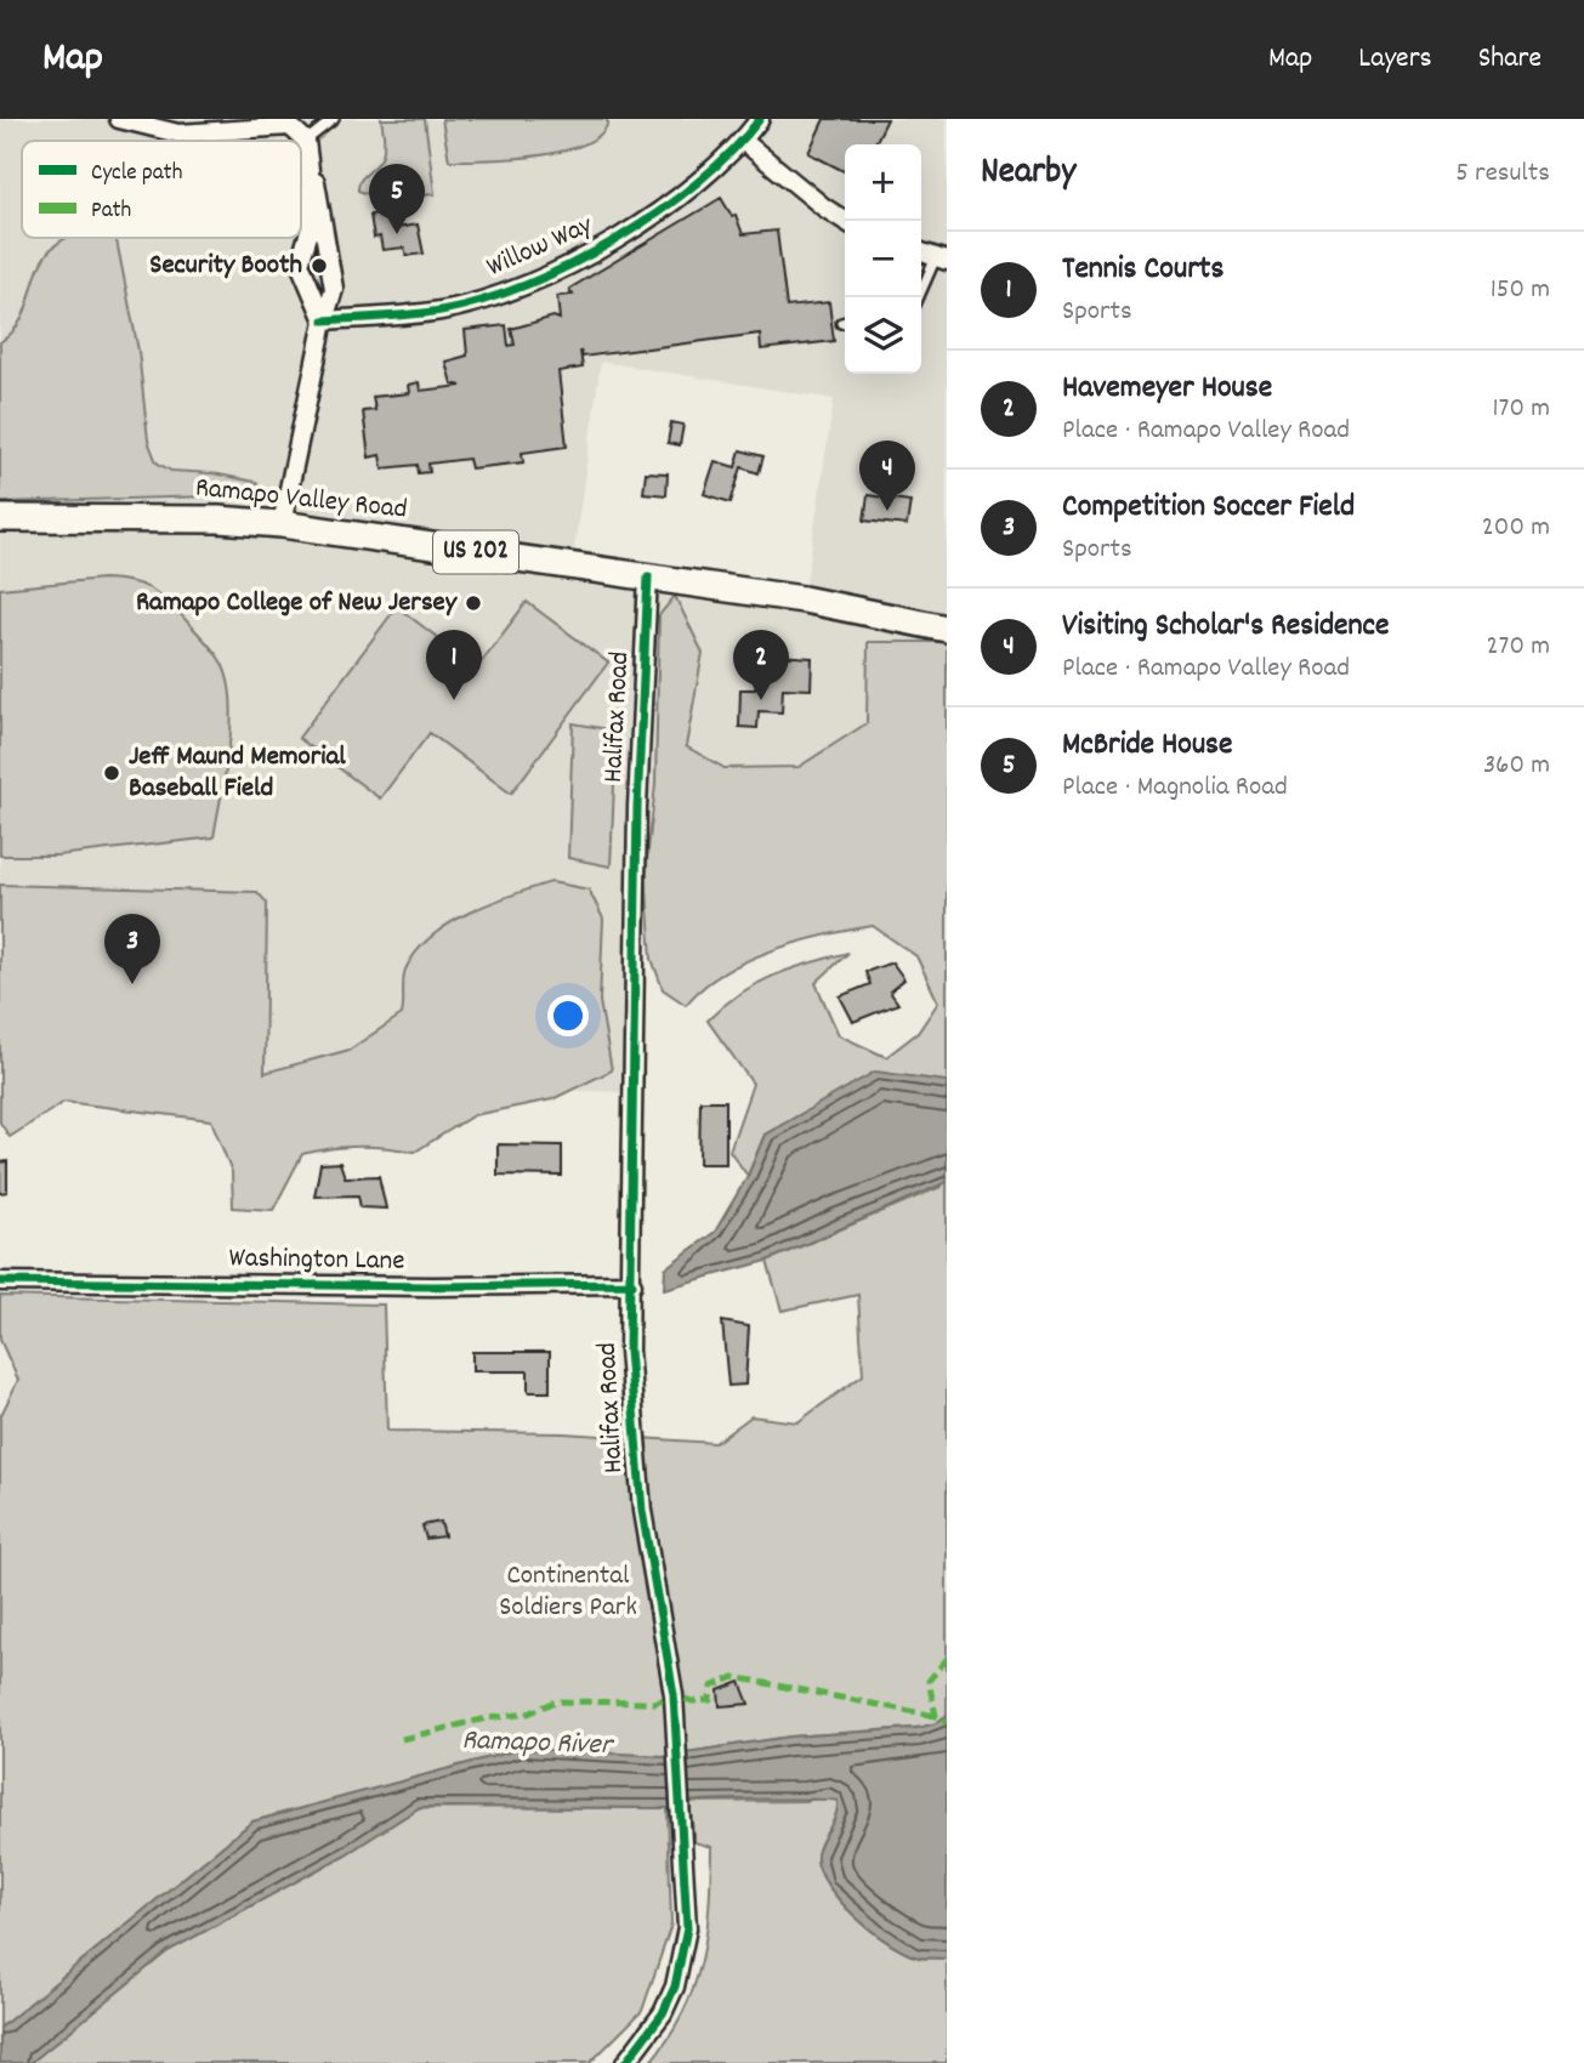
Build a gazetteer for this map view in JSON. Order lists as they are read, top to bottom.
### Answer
{
  "streets": {
    "main road": ["Ramapo Valley Road", "US 202"],
    "street": ["Willow Way", "Halifax Road", "Washington Lane"]
  },
  "crossings": [
    ["Ramapo Valley Road", "Halifax Road"],
    ["Halifax Road", "Washington Lane"]
  ],
  "water": ["Ramapo River"],
  "parks": ["Continental Soldiers Park"],
  "places": ["Security Booth", "Ramapo College of New Jersey", "Jeff Maund Memorial Baseball Field"],
  "legend": ["Cycle path", "Path"],
  "page": {
    "header": "Map",
    "nav": ["Map", "Layers", "Share"],
    "heading": ["Nearby", "5 results"],
    "map_buttons": ["+", "−"],
    "pins": [
      "5",
      "4",
      "1",
      "2",
      "3"
    ],
    "list": [
      {
        "mark": "1",
        "name": "Tennis Courts",
        "note": "Sports",
        "value": "150 m"
      },
      {
        "mark": "2",
        "name": "Havemeyer House",
        "note": "Place · Ramapo Valley Road",
        "value": "170 m"
      },
      {
        "mark": "3",
        "name": "Competition Soccer Field",
        "note": "Sports",
        "value": "200 m"
      },
      {
        "mark": "4",
        "name": "Visiting Scholar's Residence",
        "note": "Place · Ramapo Valley Road",
        "value": "270 m"
      },
      {
        "mark": "5",
        "name": "McBride House",
        "note": "Place · Magnolia Road",
        "value": "360 m"
      }
    ]
  }
}
